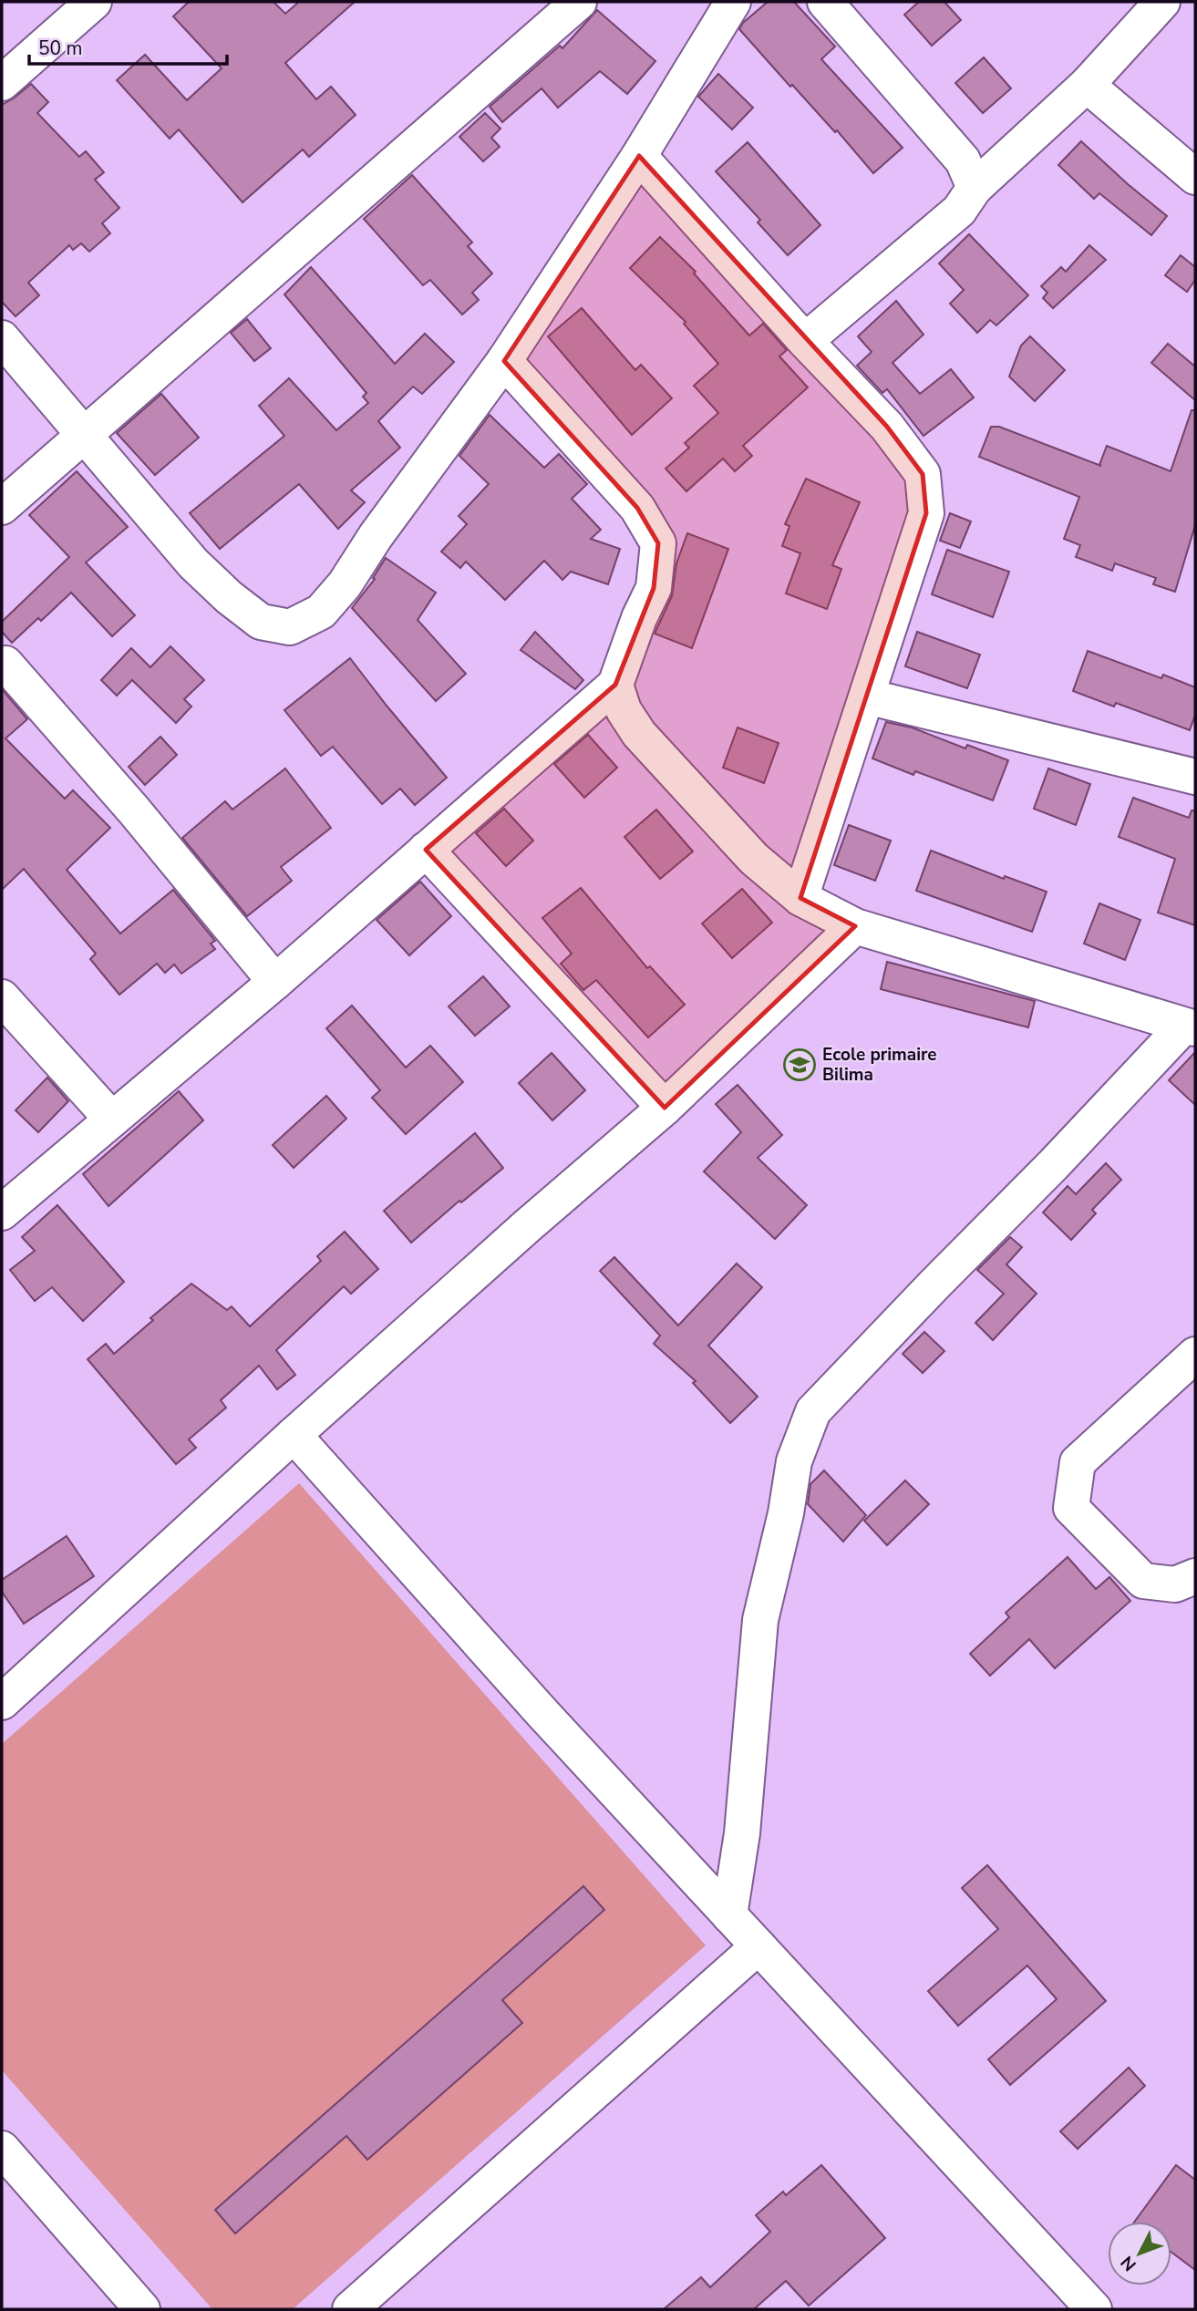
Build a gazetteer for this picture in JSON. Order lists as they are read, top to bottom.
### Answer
{
  "places": {
    "school or university": ["Ecole primaire Bilima"]
  },
  "scale_bar": "50 m",
  "north": "bottom left"
}
